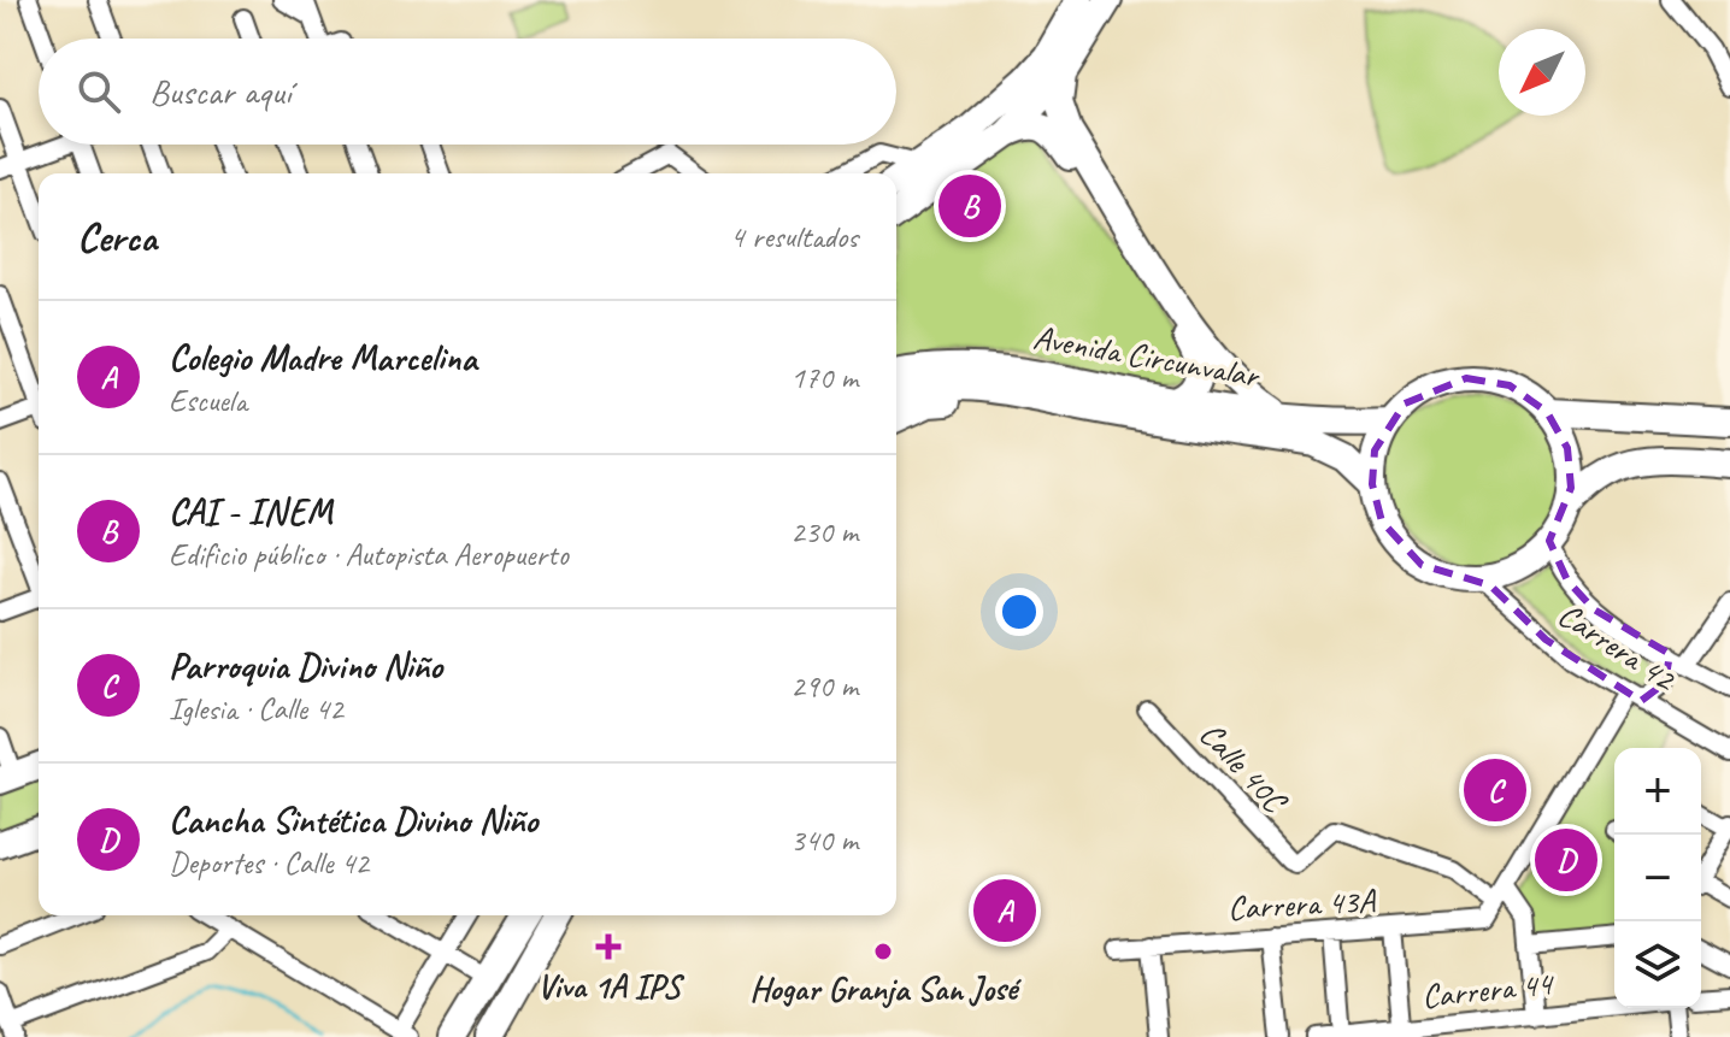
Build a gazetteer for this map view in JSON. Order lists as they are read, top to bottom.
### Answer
{
  "streets": {
    "highway": ["Avenida Circunvalar"],
    "street": [
      "Carrera 42",
      "Calle 40C",
      "Carrera 43A",
      "Carrera 44"
    ]
  },
  "crossings": [
    ["Avenida Circunvalar", "Carrera 42"],
    ["Calle 40C", "Carrera 43A"]
  ],
  "places": {
    "health": ["Viva 1A IPS"],
    "other": ["Hogar Granja San José"]
  },
  "north": "bottom left",
  "page": {
    "search": "Buscar aquí",
    "pins": [
      "B",
      "C",
      "D",
      "A"
    ],
    "heading": ["Cerca", "4 resultados"],
    "list": [
      {
        "mark": "A",
        "name": "Colegio Madre Marcelina",
        "note": "Escuela",
        "value": "170 m"
      },
      {
        "mark": "B",
        "name": "CAI - INEM",
        "note": "Edificio público · Autopista Aeropuerto",
        "value": "230 m"
      },
      {
        "mark": "C",
        "name": "Parroquia Divino Niño",
        "note": "Iglesia · Calle 42",
        "value": "290 m"
      },
      {
        "mark": "D",
        "name": "Cancha Sintética Divino Niño",
        "note": "Deportes · Calle 42",
        "value": "340 m"
      }
    ],
    "map_buttons": ["+", "−"]
  }
}
